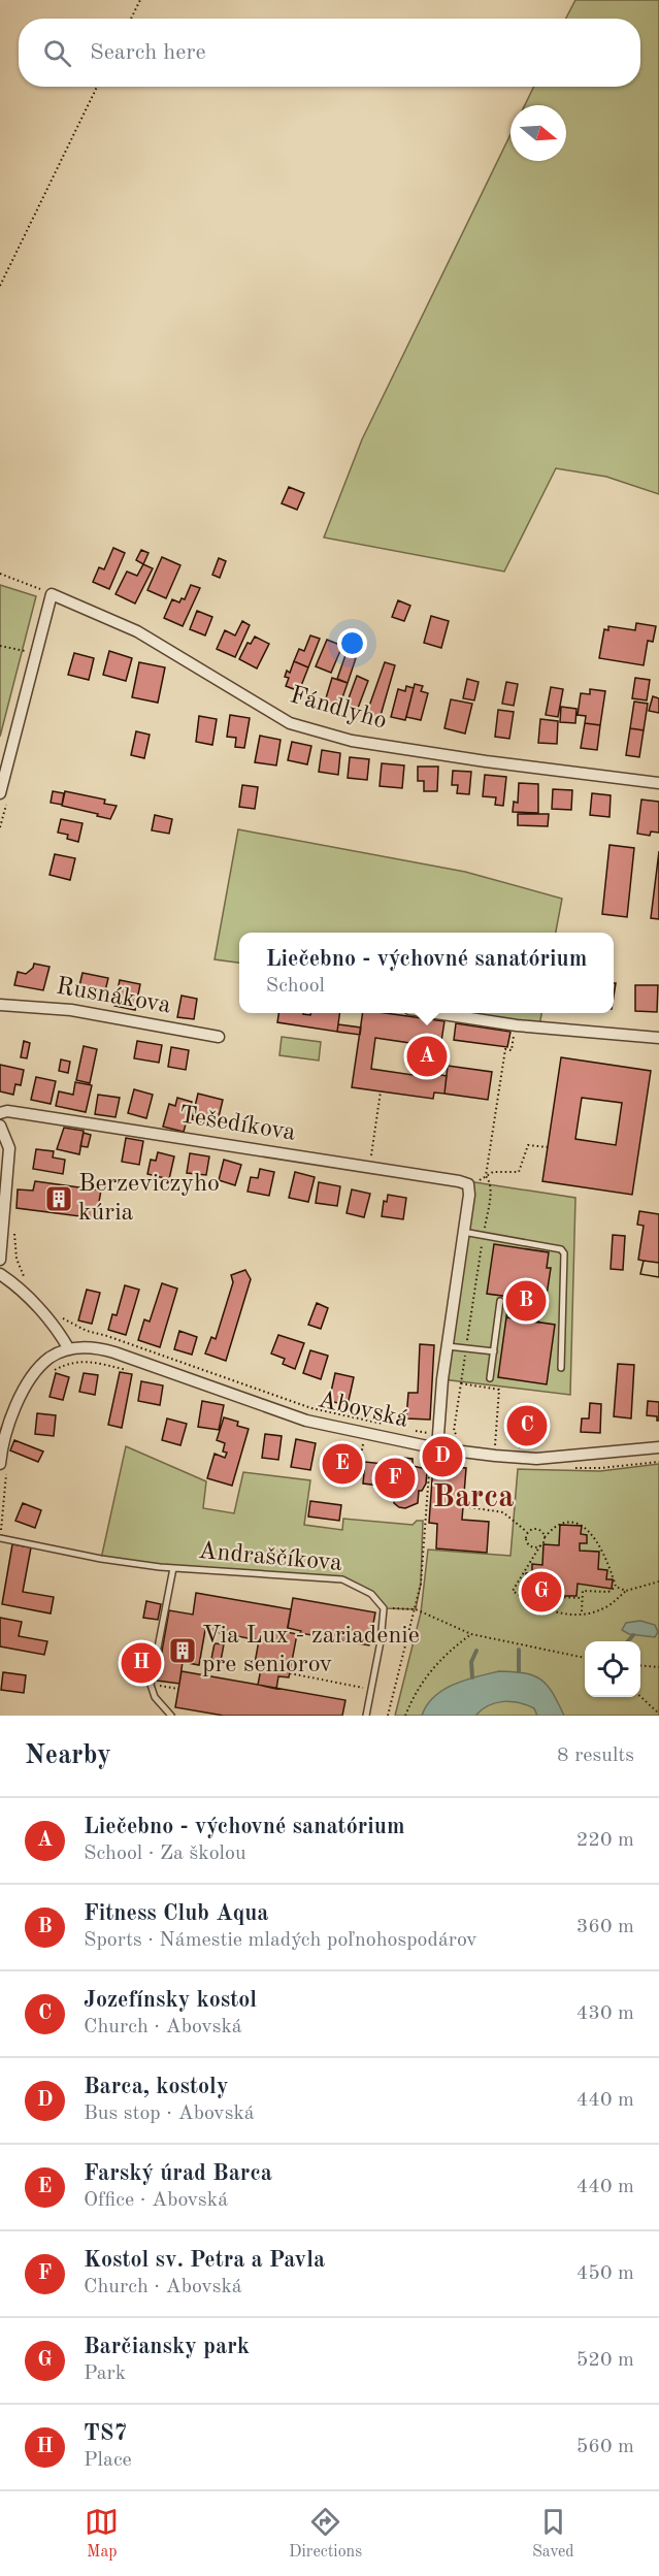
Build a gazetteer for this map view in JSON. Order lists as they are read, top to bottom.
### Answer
{
  "streets": {
    "street": [
      "Fándlyho",
      "Rusnákova",
      "Tešedíkova",
      "Abovská"
    ],
    "lane": ["Andraščíkova"]
  },
  "districts": ["Barca"],
  "places": {
    "building": ["Berzeviczyho kúria", "Via Lux - zariadenie pre seniorov"]
  },
  "north": "right",
  "page": {
    "search": "Search here",
    "popup": ["Liečebno - výchovné sanatórium", "School"],
    "pins": [
      "A",
      "B",
      "C",
      "D",
      "E",
      "F",
      "G",
      "H"
    ],
    "heading": ["Nearby", "8 results"],
    "list": [
      {
        "mark": "A",
        "name": "Liečebno - výchovné sanatórium",
        "note": "School · Za školou",
        "value": "220 m"
      },
      {
        "mark": "B",
        "name": "Fitness Club Aqua",
        "note": "Sports · Námestie mladých poľnohospodárov",
        "value": "360 m"
      },
      {
        "mark": "C",
        "name": "Jozefínsky kostol",
        "note": "Church · Abovská",
        "value": "430 m"
      },
      {
        "mark": "D",
        "name": "Barca, kostoly",
        "note": "Bus stop · Abovská",
        "value": "440 m"
      },
      {
        "mark": "E",
        "name": "Farský úrad Barca",
        "note": "Office · Abovská",
        "value": "440 m"
      },
      {
        "mark": "F",
        "name": "Kostol sv. Petra a Pavla",
        "note": "Church · Abovská",
        "value": "450 m"
      },
      {
        "mark": "G",
        "name": "Barčiansky park",
        "note": "Park",
        "value": "520 m"
      },
      {
        "mark": "H",
        "name": "TS7",
        "note": "Place",
        "value": "560 m"
      }
    ],
    "nav": ["Map", "Directions", "Saved"]
  }
}
